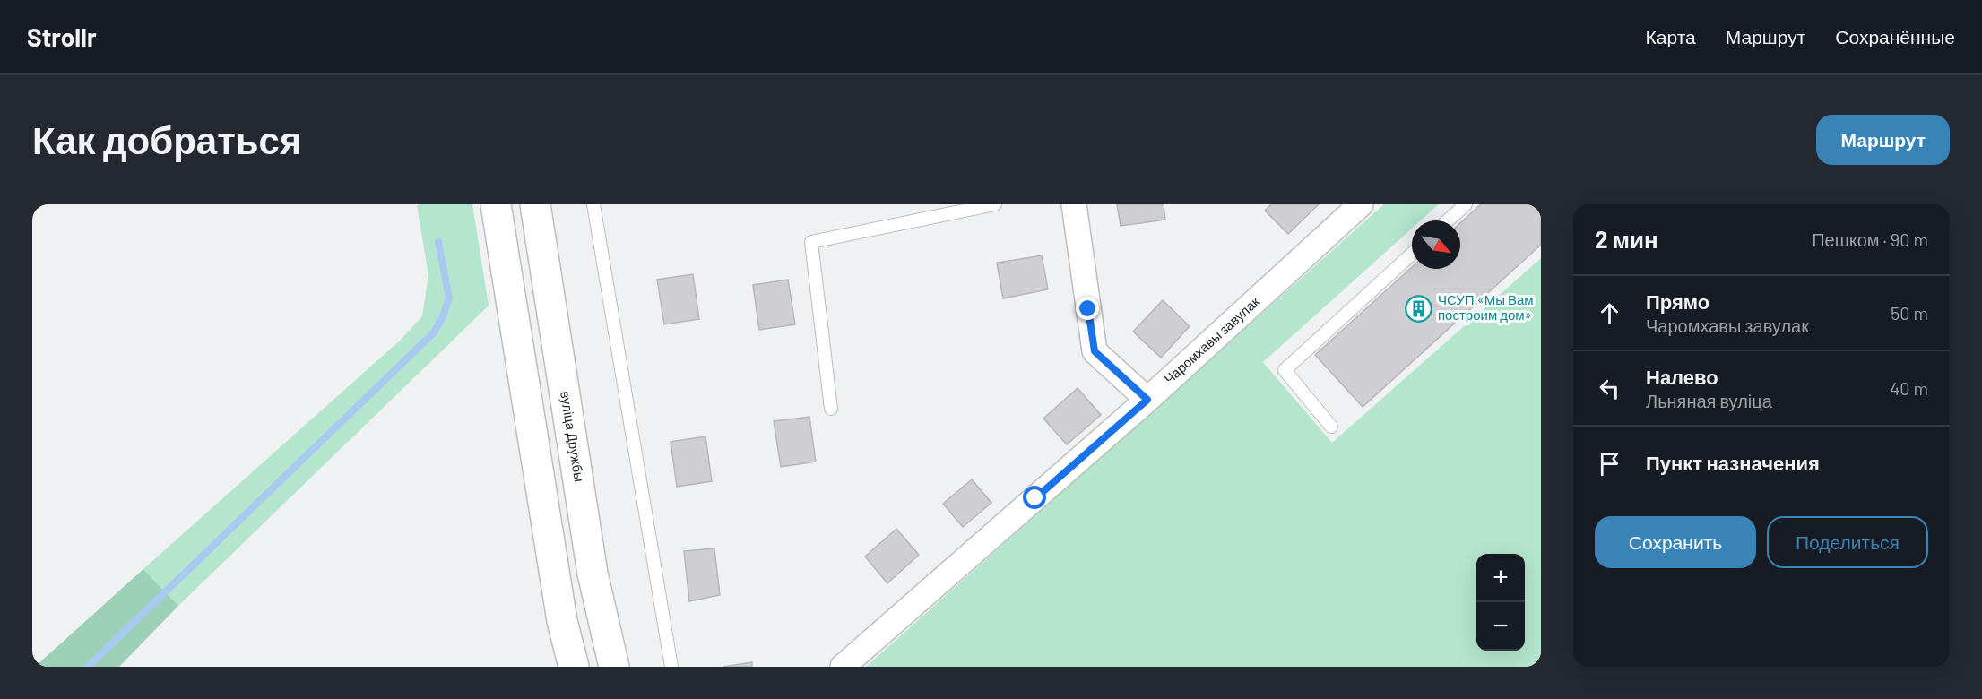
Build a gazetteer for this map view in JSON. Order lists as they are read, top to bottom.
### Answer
{
  "streets": {
    "main road": ["вуліца Дружбы"],
    "street": ["Чаромхавы завулак"]
  },
  "places": {
    "building": ["ЧСУП «Мы Вам построим дом»"]
  },
  "north": "bottom right",
  "page": {
    "header": "Strollr",
    "nav": ["Карта", "Маршрут", "Сохранённые"],
    "buttons": [
      "Маршрут",
      ["Сохранить", "Поделиться"]
    ],
    "title": "Как добраться",
    "heading": ["2 мин", "Пешком · 90 m"],
    "list": [
      ["Прямо", "Чаромхавы завулак", "50 m"],
      ["Налево", "Льняная вуліца", "40 m"],
      "Пункт назначения"
    ],
    "map_buttons": ["+", "−"]
  }
}
